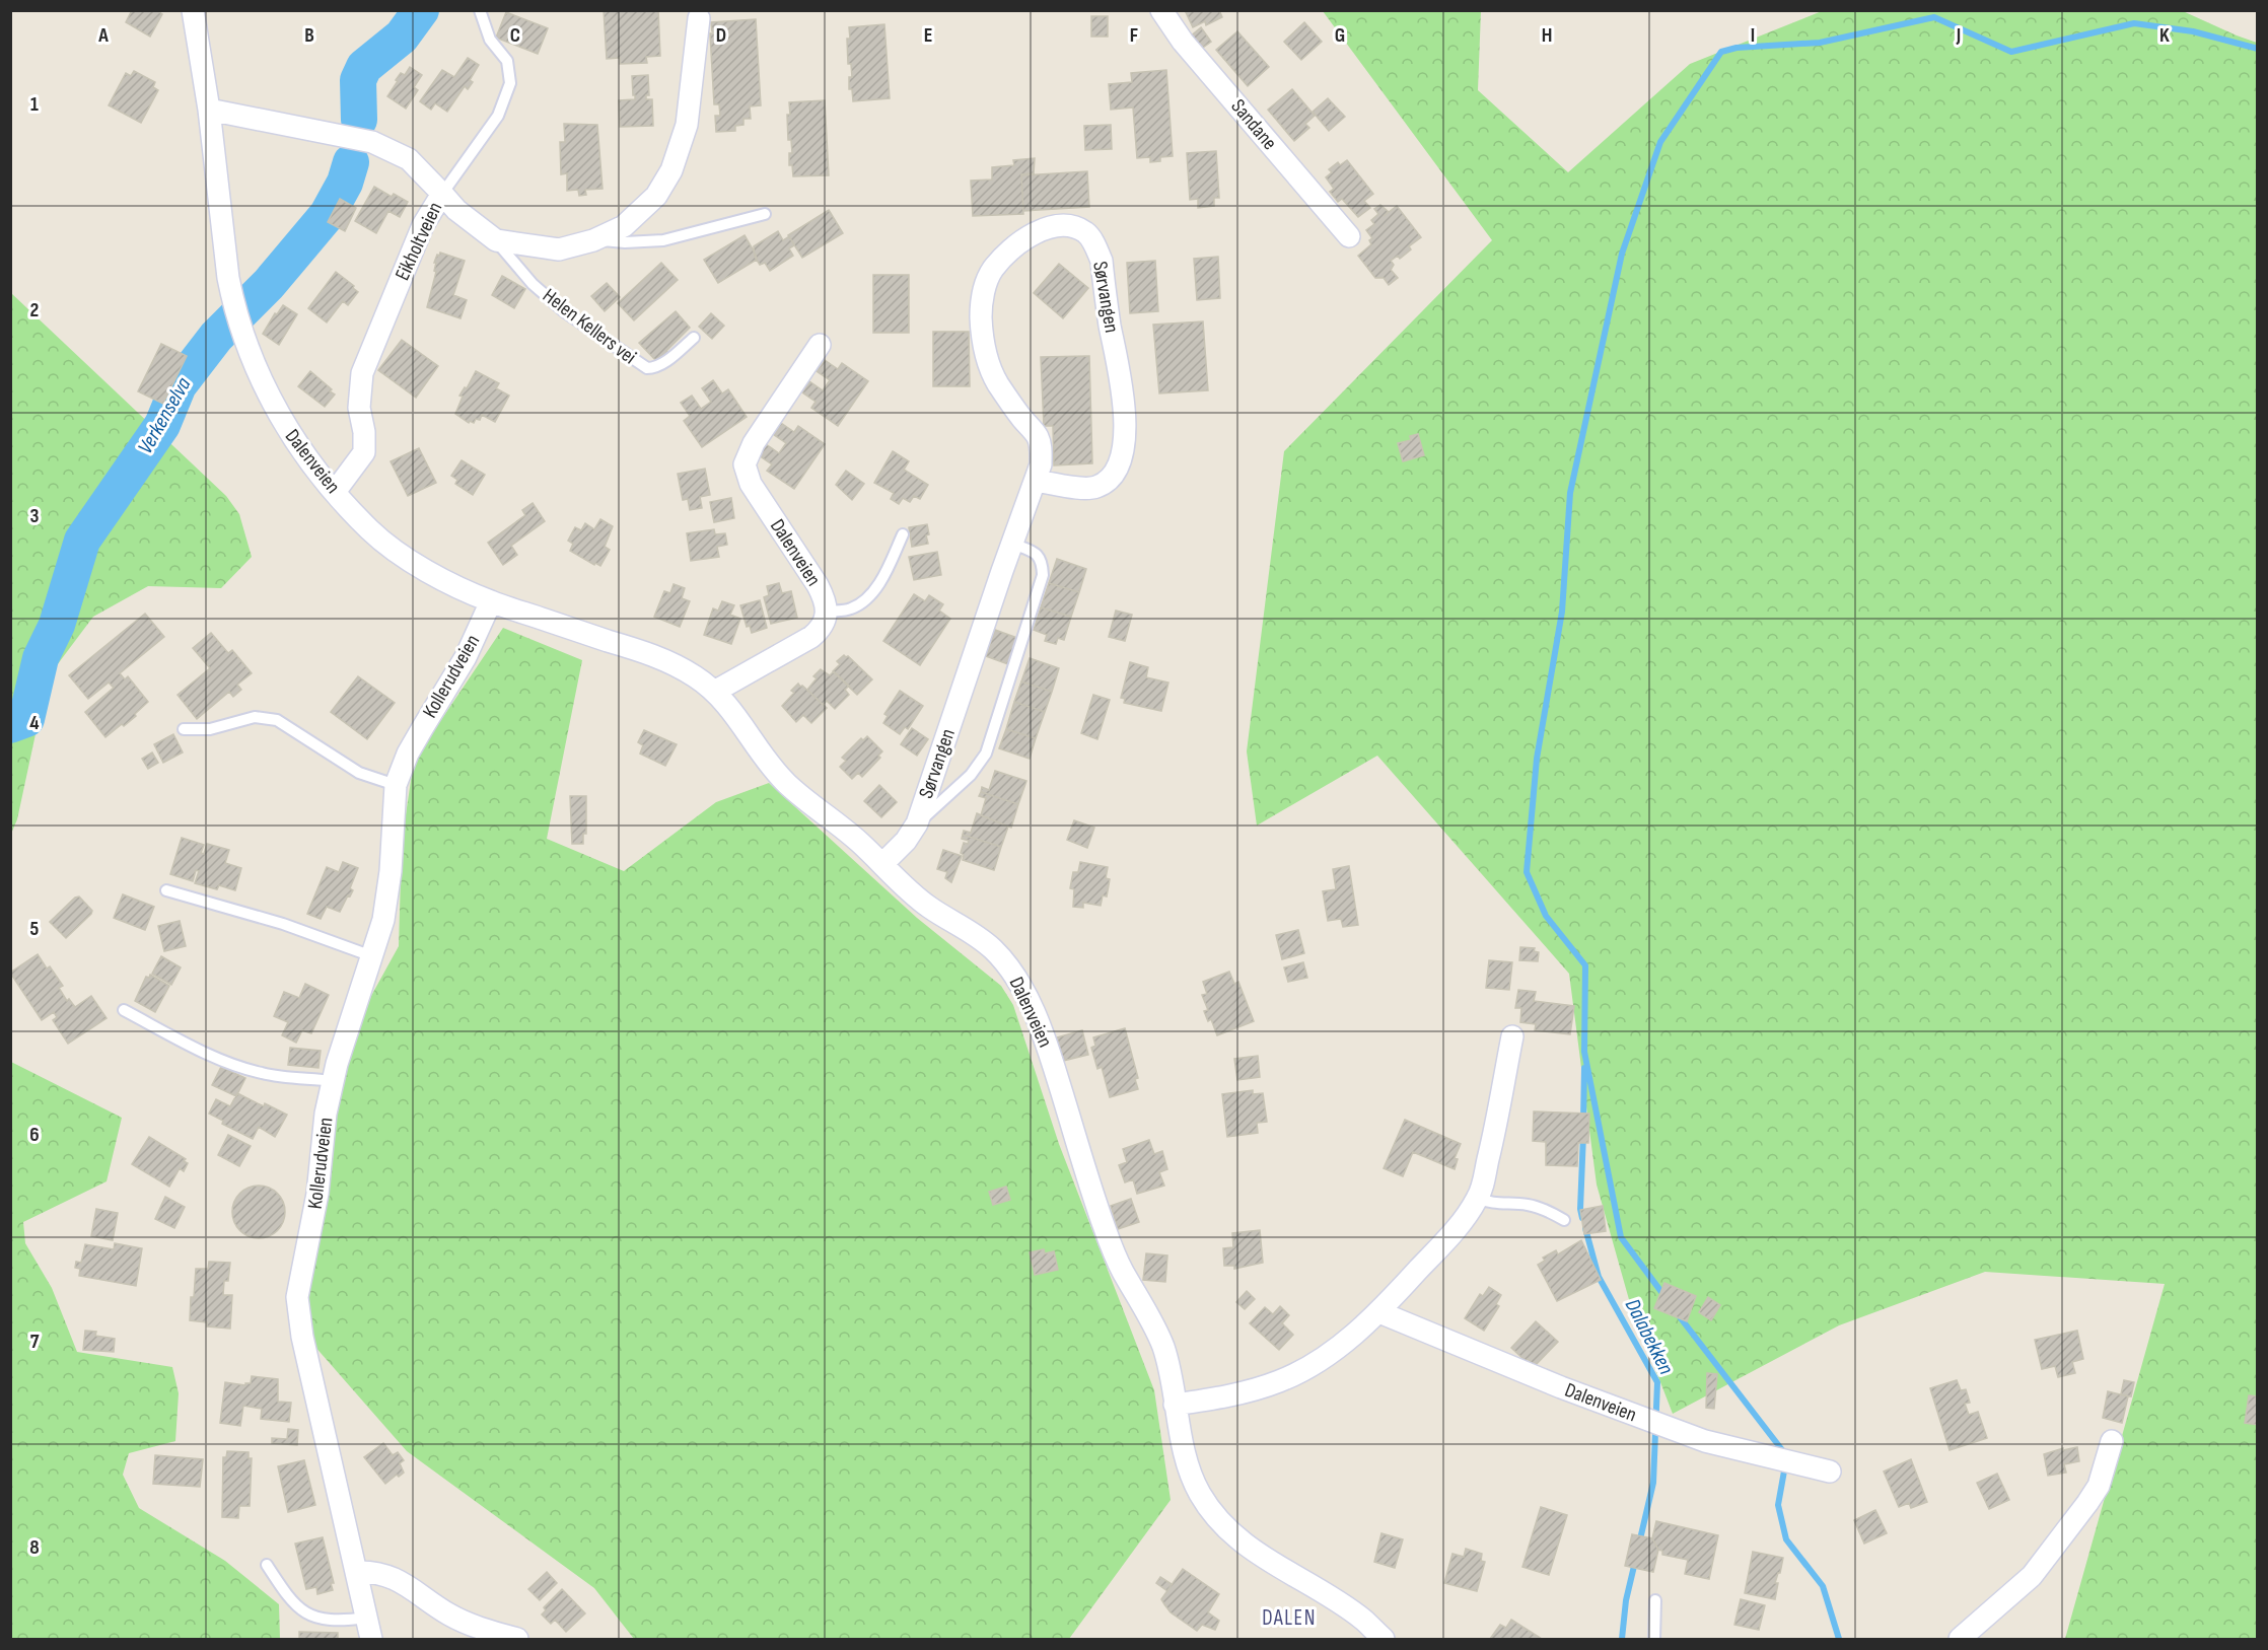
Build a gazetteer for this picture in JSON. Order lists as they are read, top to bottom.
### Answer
{
  "streets": {
    "street": [
      "Sandane",
      "Eikholtveien",
      "Sørvangen",
      "Helen Kellers vei",
      "Dalenveien",
      "Kollerudveien"
    ]
  },
  "crossings": [
    ["Eikholtveien", "Helen Kellers vei"],
    ["Eikholtveien", "Dalenveien"],
    ["Sørvangen", "Dalenveien"],
    ["Dalenveien", "Kollerudveien"]
  ],
  "districts": ["DALEN"],
  "water": ["Verkenselva", "Dalabekken"],
  "grid": {
    "columns": [
      "A",
      "B",
      "C",
      "D",
      "E",
      "F",
      "G",
      "H",
      "I",
      "J",
      "K"
    ],
    "rows": [
      "1",
      "2",
      "3",
      "4",
      "5",
      "6",
      "7",
      "8"
    ]
  }
}
